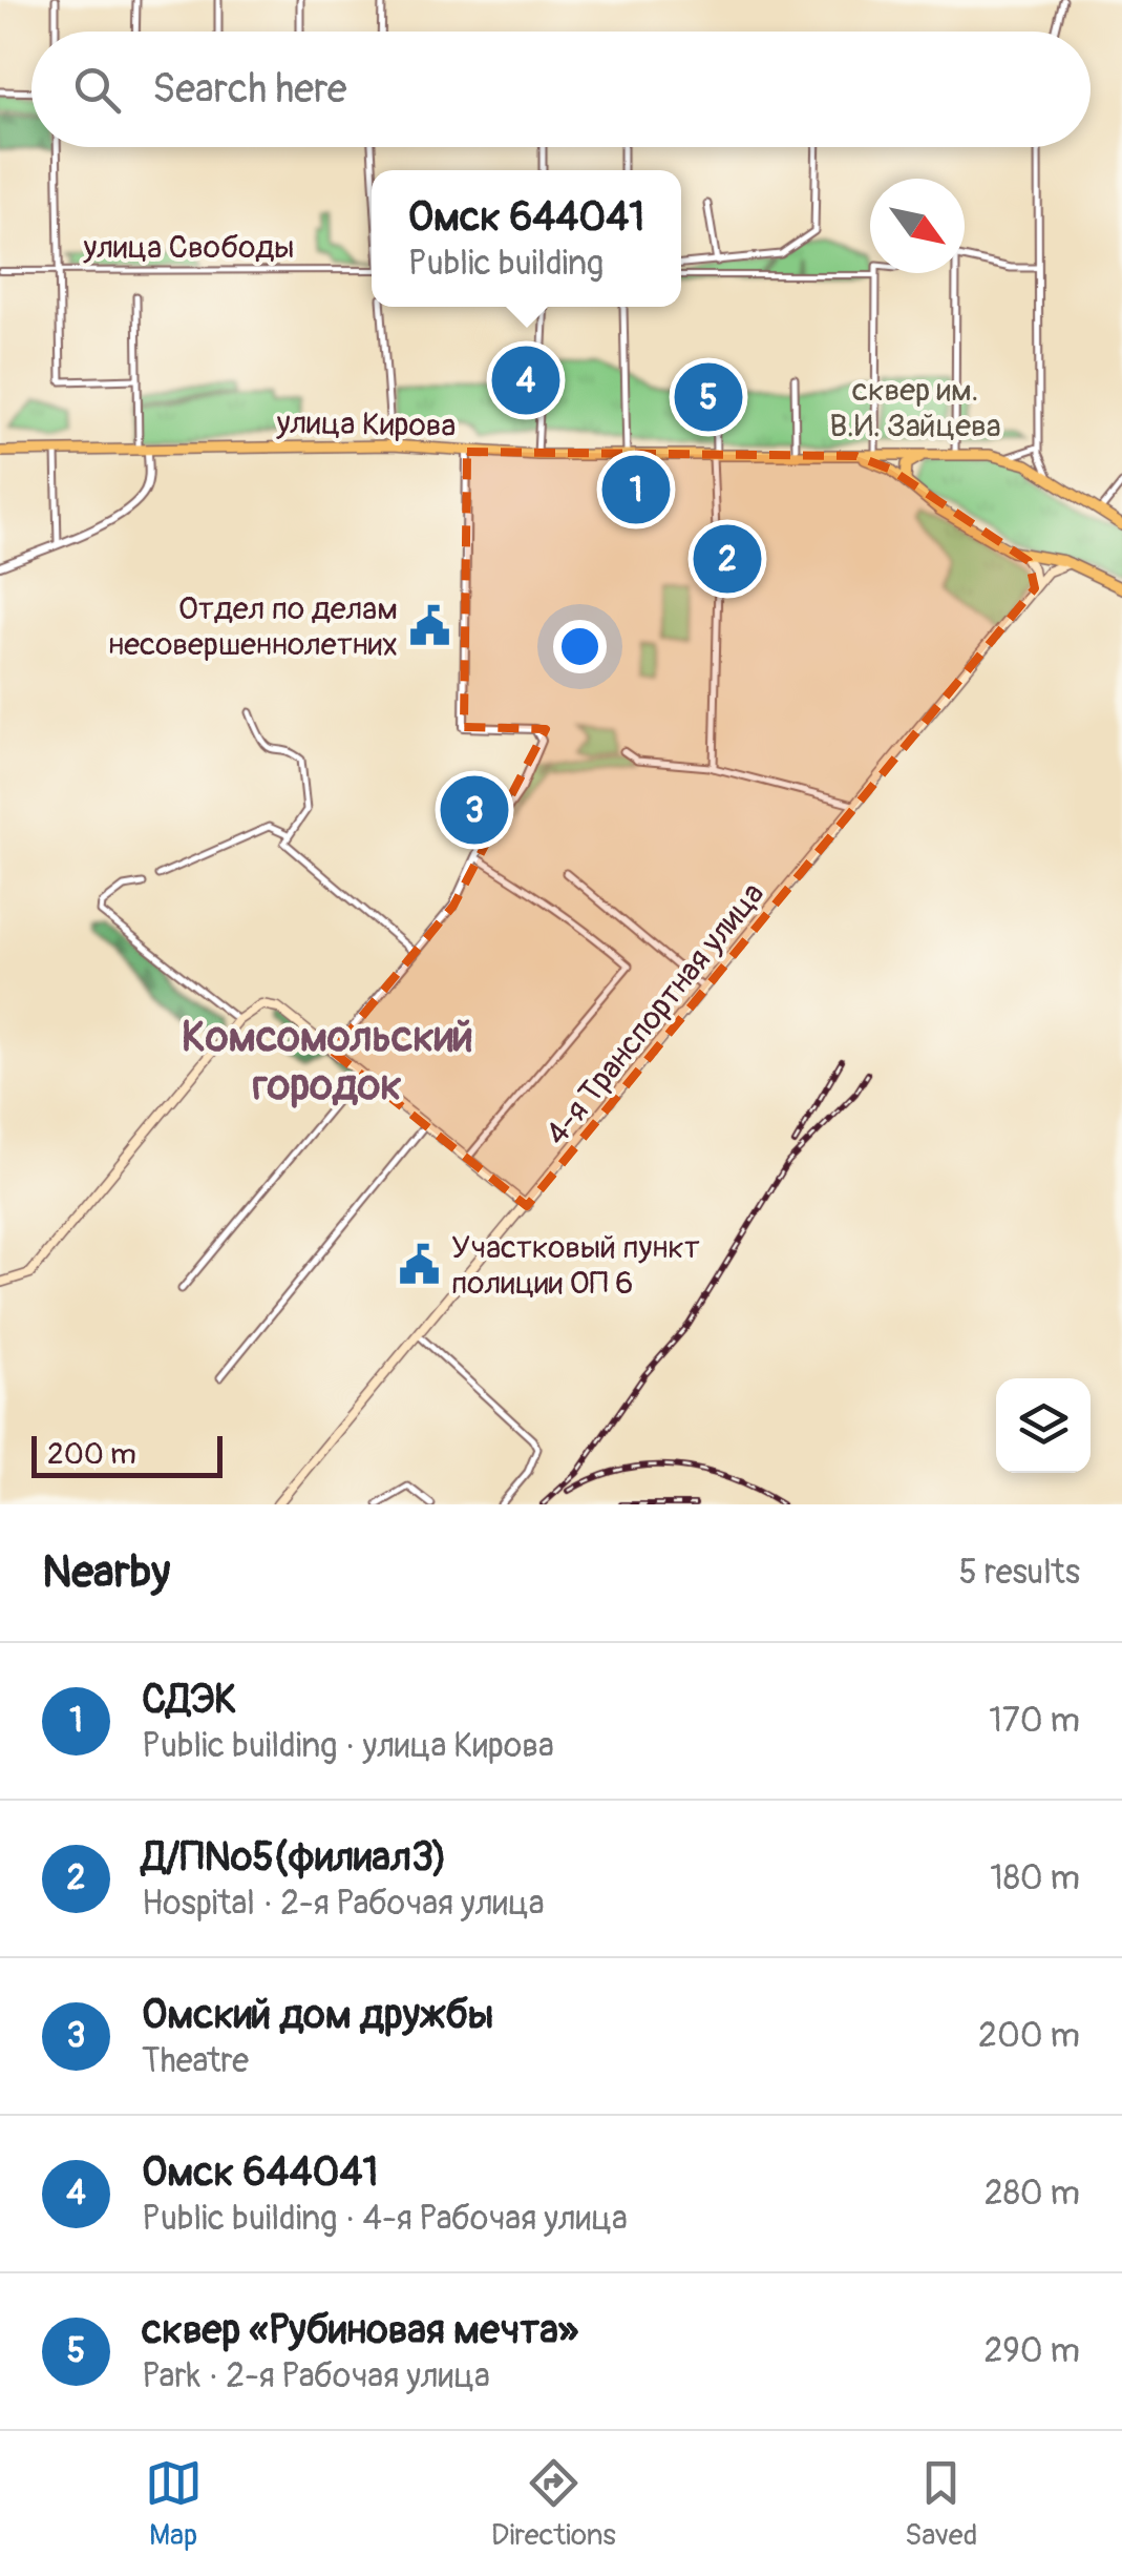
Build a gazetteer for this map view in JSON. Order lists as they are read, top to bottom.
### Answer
{
  "streets": {
    "main road": ["улица Кирова", "4-я Транспортная улица"],
    "street": ["улица Свободы"]
  },
  "crossings": [
    ["улица Кирова", "4-я Транспортная улица"]
  ],
  "districts": ["Комсомольский городок"],
  "parks": ["сквер им. В.И. Зайцева"],
  "places": {
    "public building": ["Отдел по делам несовершеннолетних", "Участковый пункт полиции ОП 6"]
  },
  "scale_bar": "200 m",
  "north": "bottom right",
  "page": {
    "search": "Search here",
    "popup": ["Омск 644041", "Public building"],
    "pins": [
      "4",
      "5",
      "1",
      "2",
      "3"
    ],
    "scale": "200 m",
    "heading": ["Nearby", "5 results"],
    "list": [
      {
        "mark": "1",
        "name": "СДЭК",
        "note": "Public building · улица Кирова",
        "value": "170 m"
      },
      {
        "mark": "2",
        "name": "Д/П№5(филиал3)",
        "note": "Hospital · 2-я Рабочая улица",
        "value": "180 m"
      },
      {
        "mark": "3",
        "name": "Омский дом дружбы",
        "note": "Theatre",
        "value": "200 m"
      },
      {
        "mark": "4",
        "name": "Омск 644041",
        "note": "Public building · 4-я Рабочая улица",
        "value": "280 m"
      },
      {
        "mark": "5",
        "name": "сквер «Рубиновая мечта»",
        "note": "Park · 2-я Рабочая улица",
        "value": "290 m"
      }
    ],
    "nav": ["Map", "Directions", "Saved"]
  }
}
